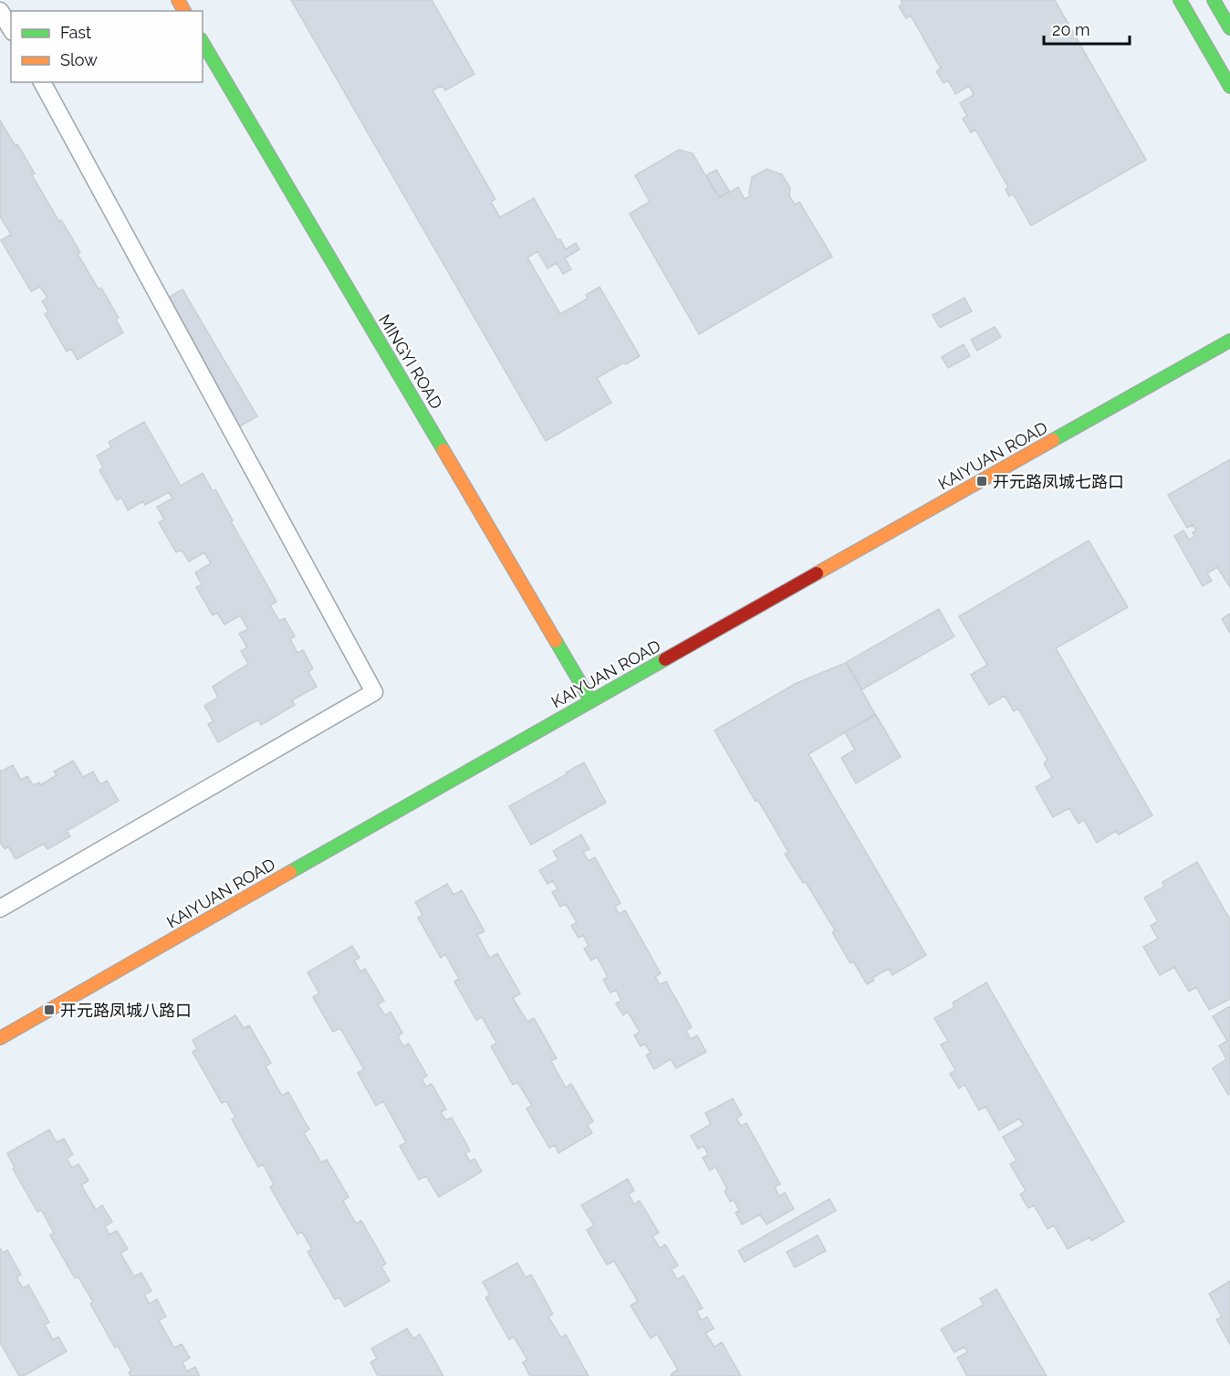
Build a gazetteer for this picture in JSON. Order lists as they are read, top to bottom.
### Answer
{
  "streets": {
    "street": ["MINGYI ROAD", "KAIYUAN ROAD"]
  },
  "crossings": [
    ["MINGYI ROAD", "KAIYUAN ROAD"]
  ],
  "places": {
    "transit": ["开元路凤城七路口", "开元路凤城八路口"]
  },
  "legend": ["Fast", "Slow"],
  "scale_bar": "20 m"
}
